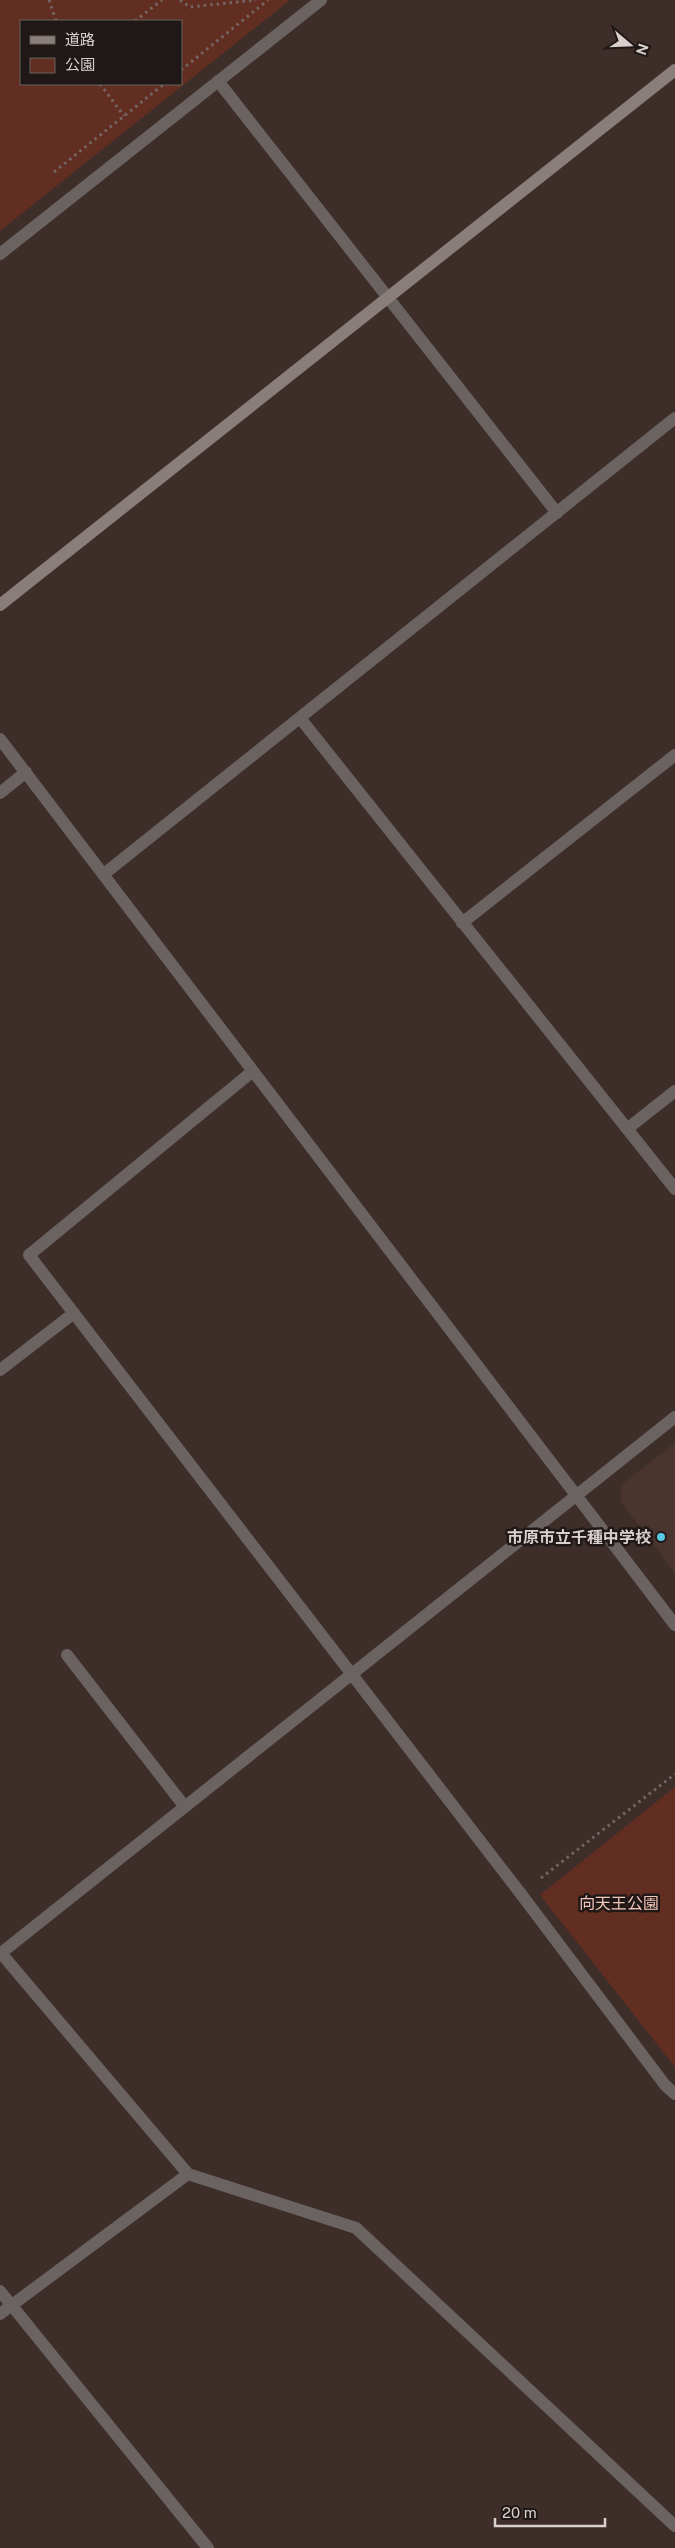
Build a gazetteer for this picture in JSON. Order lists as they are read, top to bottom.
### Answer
{
  "parks": ["向天王公園"],
  "places": ["市原市立千種中学校"],
  "legend": ["道路", "公園"],
  "scale_bar": "20 m",
  "north": "right"
}
